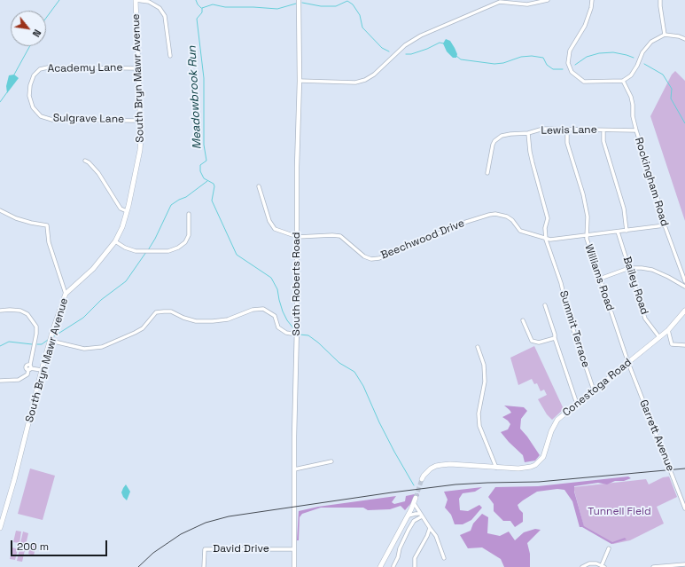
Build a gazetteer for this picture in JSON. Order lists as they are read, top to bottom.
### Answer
{
  "streets": {
    "main road": ["South Bryn Mawr Avenue", "Conestoga Road"],
    "street": [
      "Academy Lane",
      "Sulgrave Lane",
      "Lewis Lane",
      "Rockingham Road",
      "Beechwood Drive",
      "Williams Road",
      "South Roberts Road",
      "Bailey Road",
      "Summit Terrace",
      "Garrett Avenue",
      "David Drive"
    ]
  },
  "crossings": [
    ["Academy Lane", "South Bryn Mawr Avenue"],
    ["Academy Lane", "Sulgrave Lane"],
    ["South Bryn Mawr Avenue", "Sulgrave Lane"],
    ["Lewis Lane", "Rockingham Road"],
    ["Lewis Lane", "Williams Road"],
    ["Beechwood Drive", "South Roberts Road"],
    ["Beechwood Drive", "Summit Terrace"],
    ["Williams Road", "Conestoga Road"],
    ["Williams Road", "Garrett Avenue"],
    ["South Roberts Road", "David Drive"],
    ["Bailey Road", "Conestoga Road"],
    ["Summit Terrace", "Conestoga Road"],
    ["Conestoga Road", "Garrett Avenue"]
  ],
  "water": ["Meadowbrook Run"],
  "parks": ["Tunnell Field"],
  "scale_bar": "200 m",
  "north": "bottom right"
}
